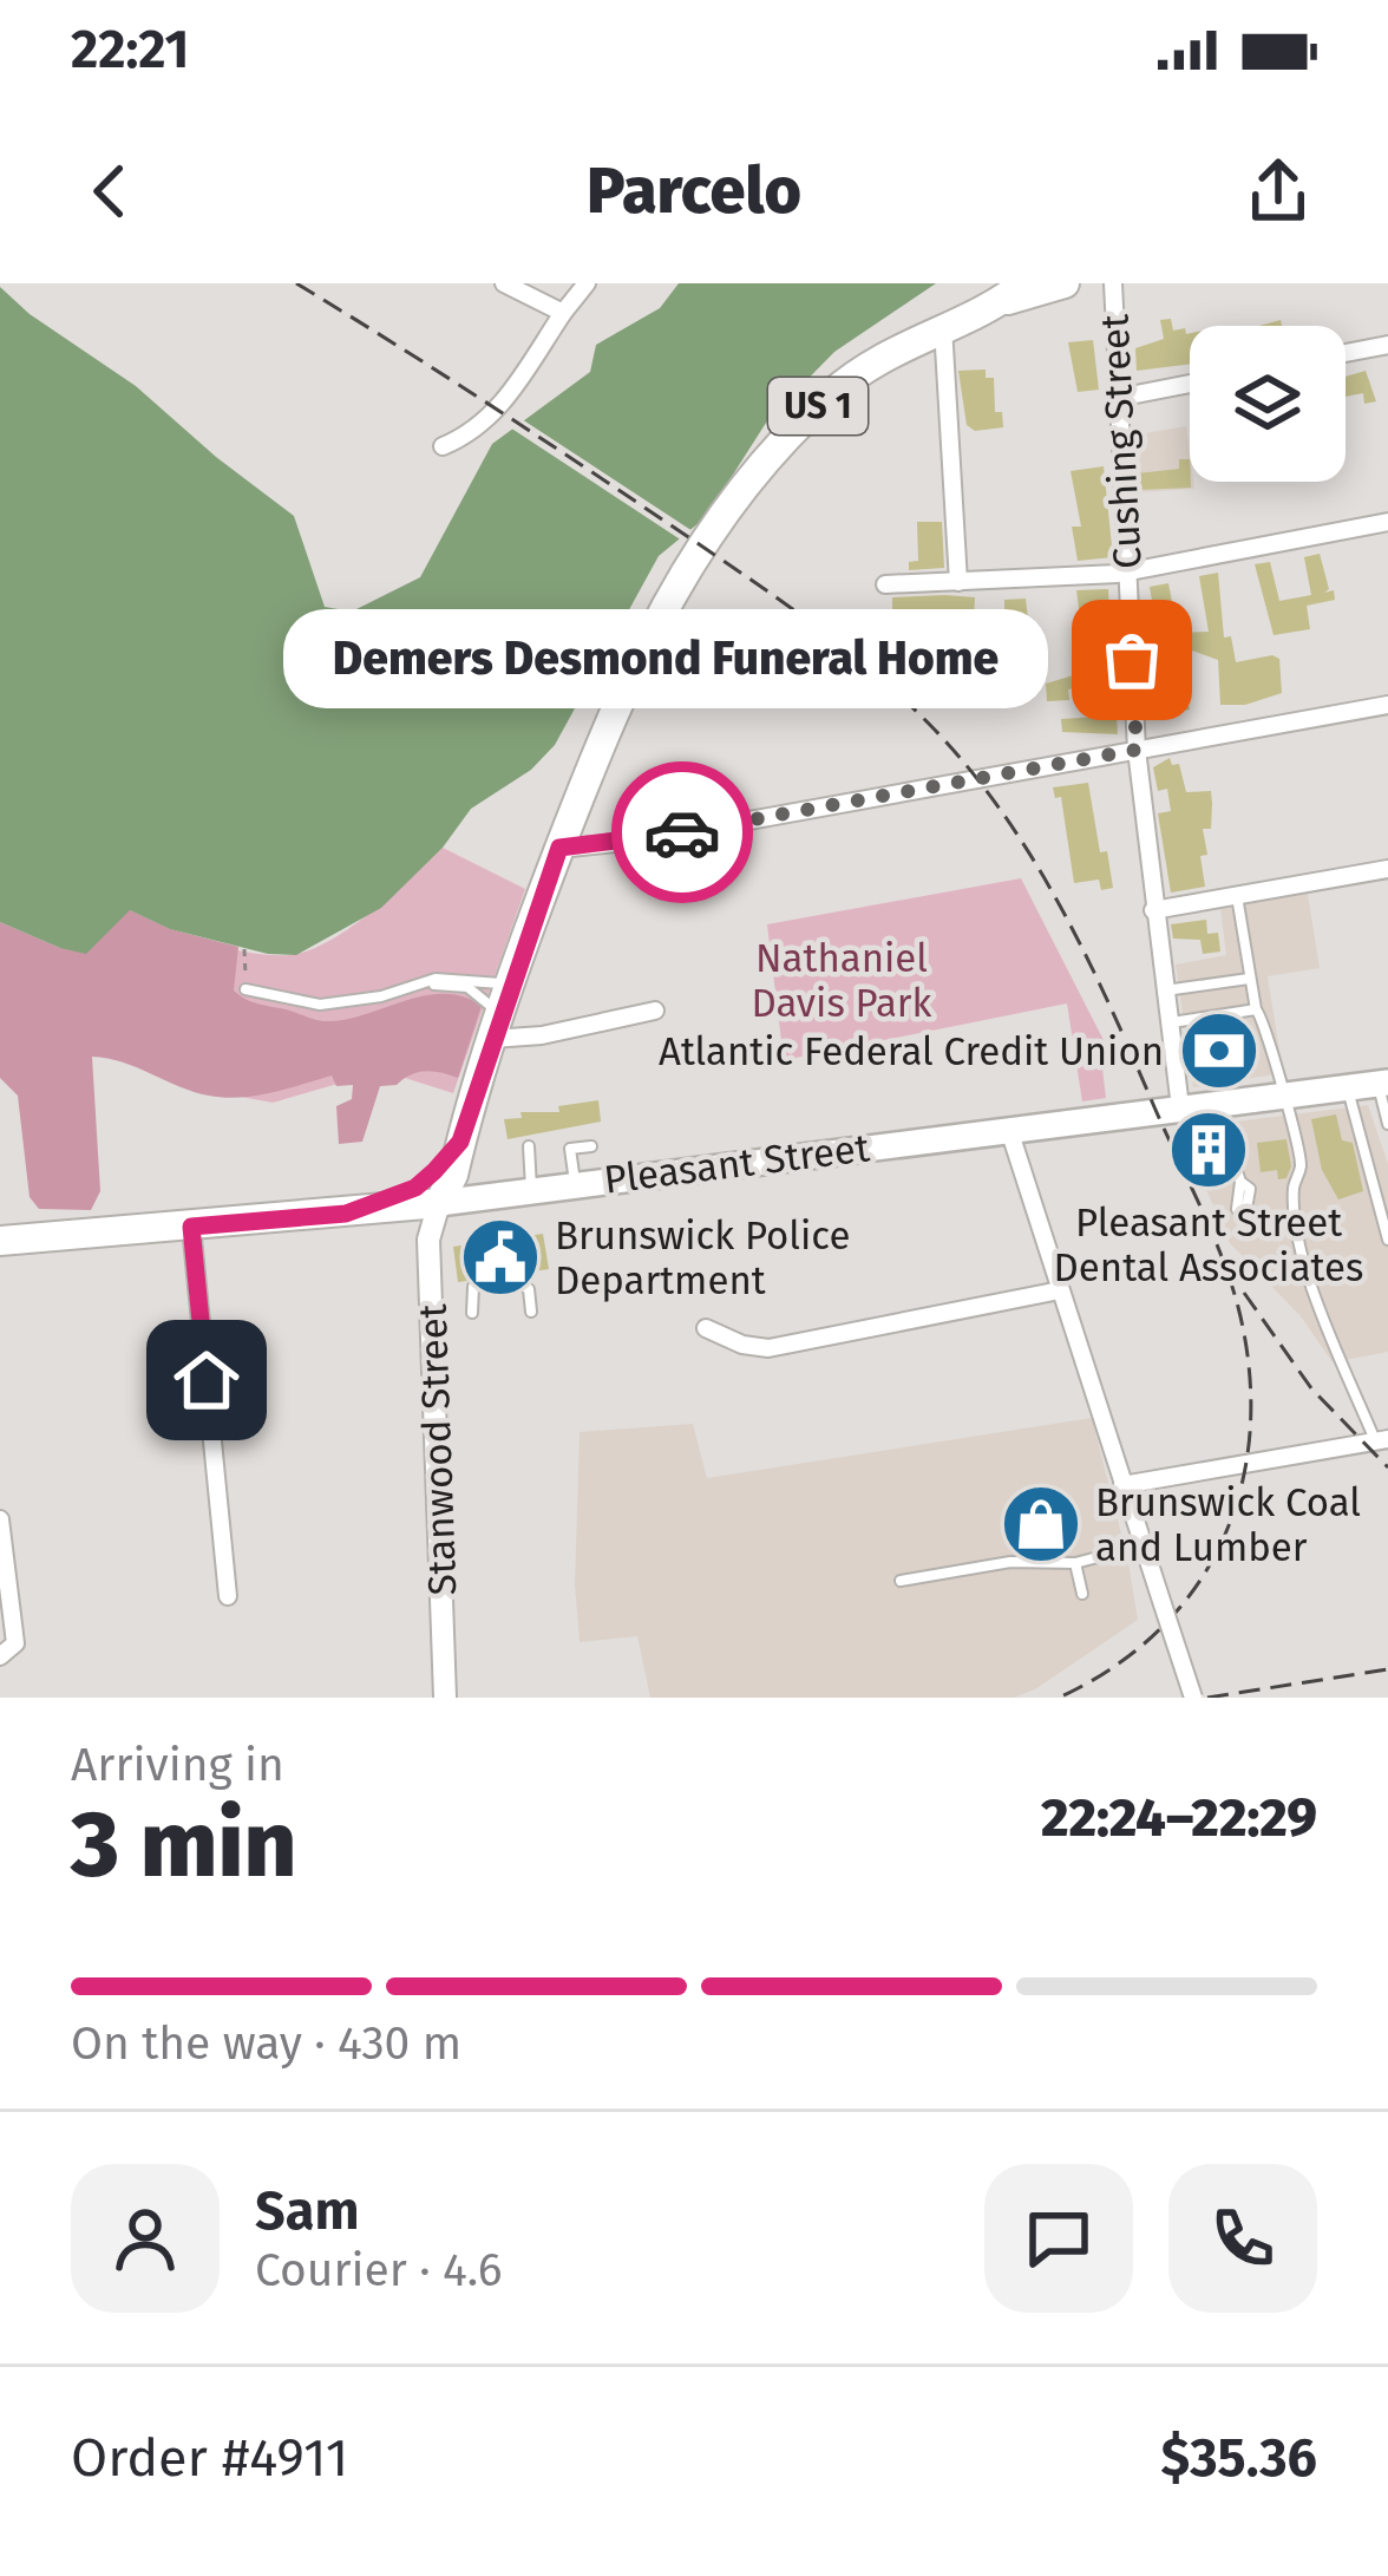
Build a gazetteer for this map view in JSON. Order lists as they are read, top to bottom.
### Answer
{
  "streets": {
    "highway": ["US 1", "Pleasant Street"],
    "street": ["Cushing Street", "Stanwood Street"]
  },
  "crossings": [
    ["US 1", "Pleasant Street"],
    ["Cushing Street", "Pleasant Street"],
    ["Pleasant Street", "Stanwood Street"]
  ],
  "parks": ["Nathaniel Davis Park"],
  "places": {
    "other": ["Demers Desmond Funeral Home"],
    "bank": ["Atlantic Federal Credit Union"],
    "building": ["Pleasant Street Dental Associates"],
    "public building": ["Brunswick Police Department"],
    "shop": ["Brunswick Coal and Lumber"]
  },
  "page": {
    "status": "22:21",
    "header": "Parcelo",
    "bubble": "Demers Desmond Funeral Home",
    "heading": ["3 min", "Arriving in", "22:24–22:29"],
    "panel": [
      "Sam",
      "Courier · 4.6",
      "Order #4911",
      "$35.36"
    ],
    "bar": "On the way · 430 m"
  }
}
